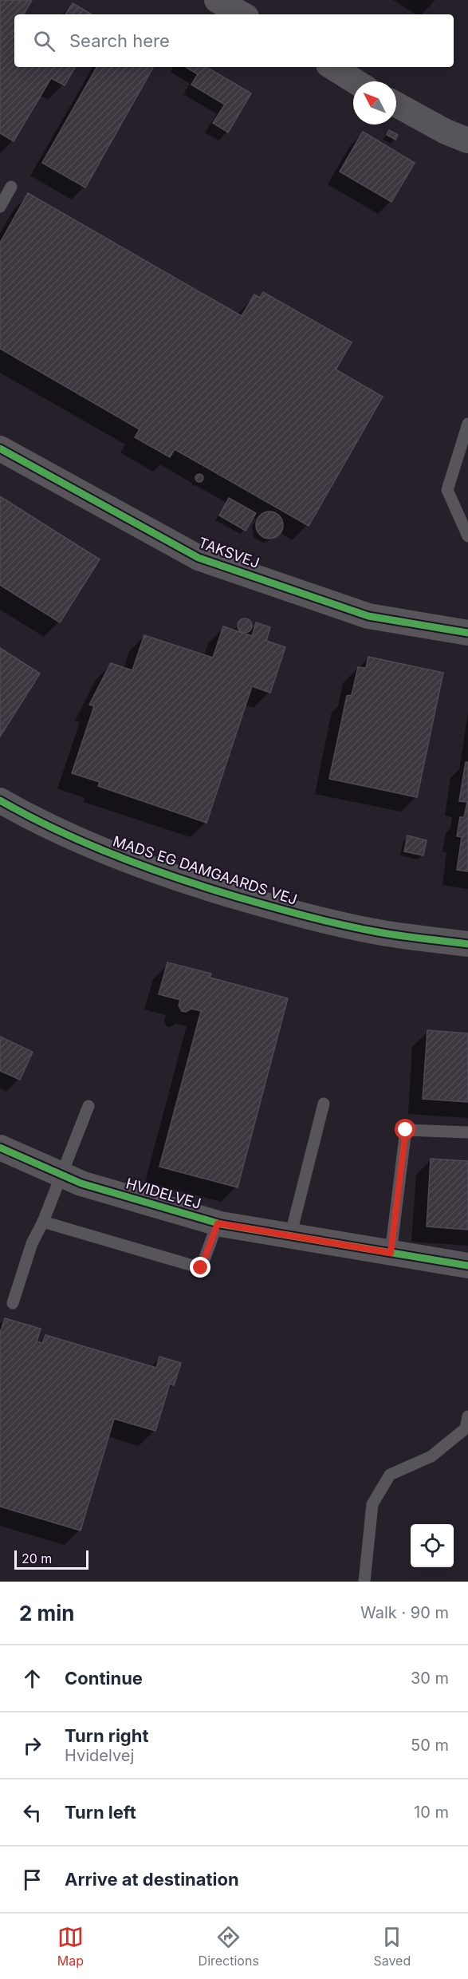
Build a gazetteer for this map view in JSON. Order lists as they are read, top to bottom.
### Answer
{
  "streets": {
    "street": ["TAKSVEJ", "MADS EG DAMGAARDS VEJ", "HVIDELVEJ"]
  },
  "scale_bar": "20 m",
  "north": "top left",
  "page": {
    "search": "Search here",
    "scale": "20 m",
    "heading": ["2 min", "Walk · 90 m"],
    "list": [
      ["Continue", "30 m"],
      ["Turn right", "Hvidelvej", "50 m"],
      ["Turn left", "10 m"],
      "Arrive at destination"
    ],
    "nav": ["Map", "Directions", "Saved"]
  }
}
